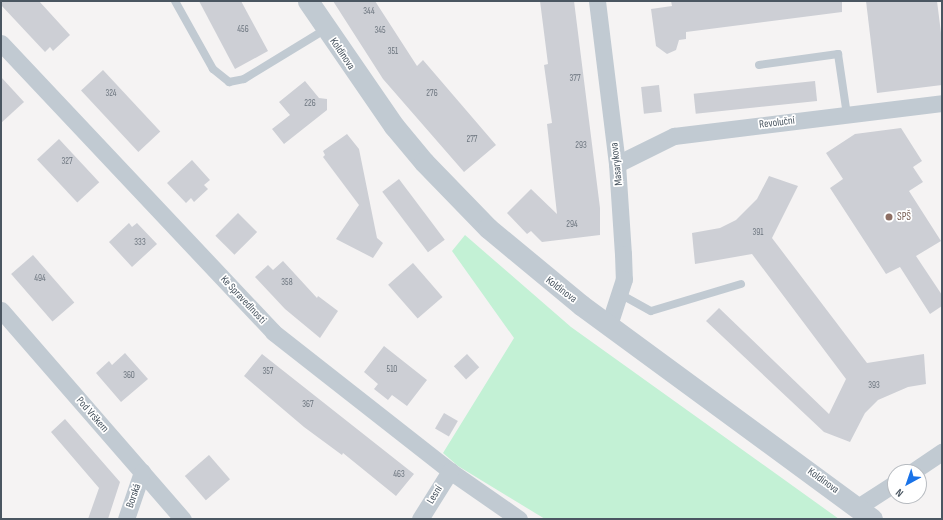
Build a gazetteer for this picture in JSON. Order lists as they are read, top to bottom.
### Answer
{
  "streets": {
    "street": [
      "Koldinova",
      "Revoluční",
      "Masarykova",
      "Ke Spravedlnosti",
      "Pod Vrškem",
      "Lesní",
      "Borská"
    ]
  },
  "crossings": [
    ["Koldinova", "Masarykova"],
    ["Revoluční", "Masarykova"],
    ["Ke Spravedlnosti", "Lesní"],
    ["Pod Vrškem", "Borská"]
  ],
  "places": ["SPŠ"],
  "house_numbers": [
    "344",
    "456",
    "345",
    "351",
    "377",
    "324",
    "276",
    "226",
    "277",
    "293",
    "327",
    "294",
    "391",
    "333",
    "494",
    "358",
    "510",
    "357",
    "360",
    "393",
    "367",
    "463"
  ],
  "north": "bottom left"
}
